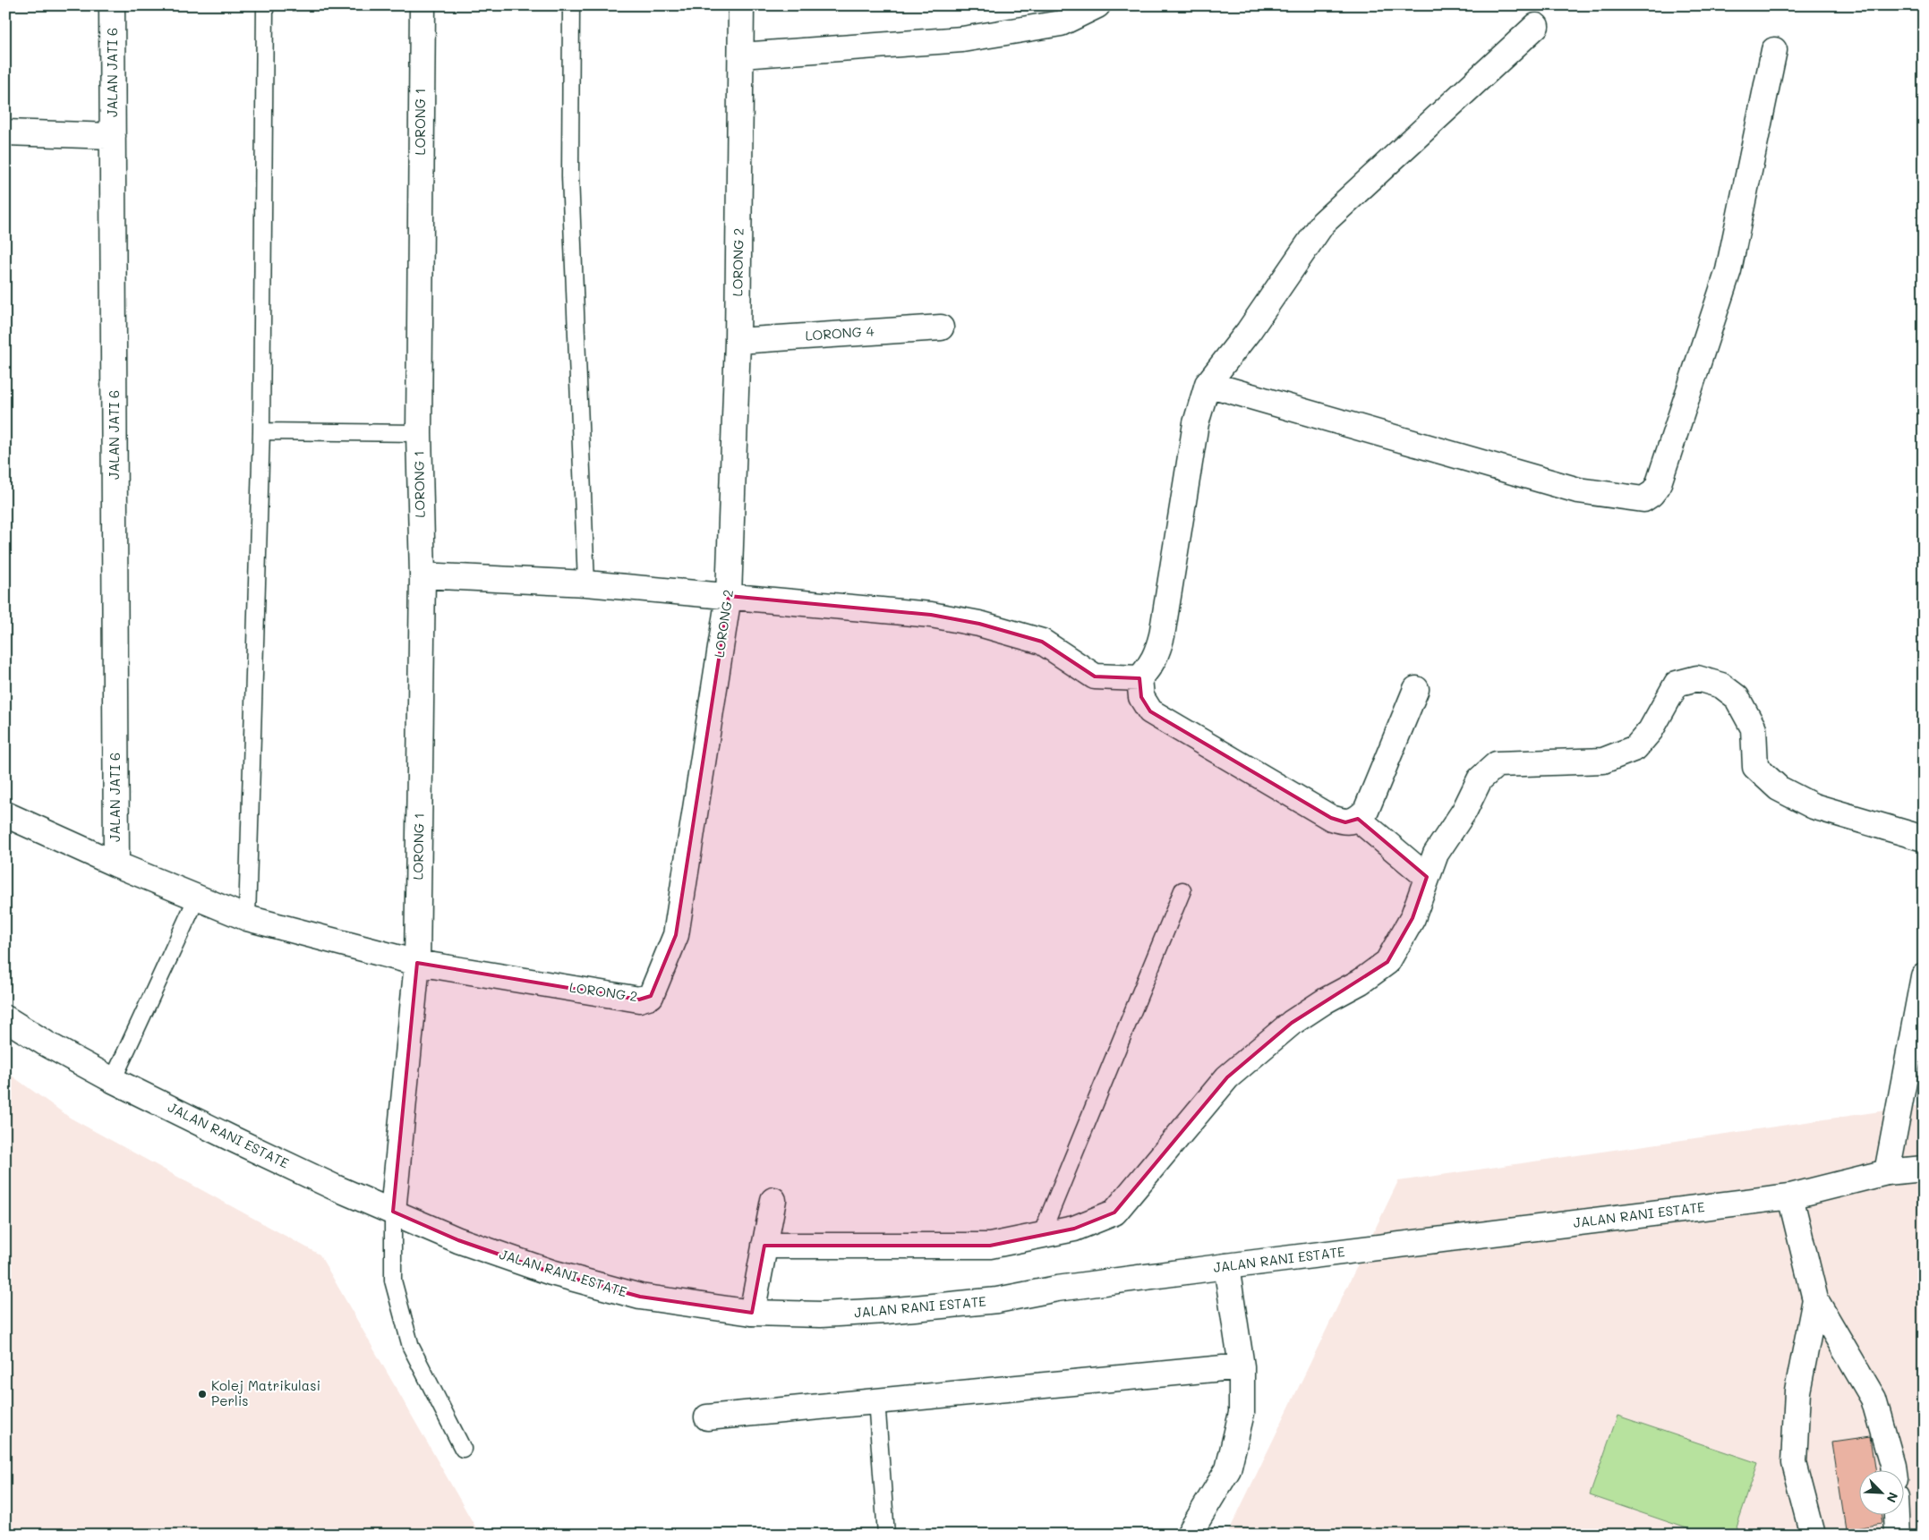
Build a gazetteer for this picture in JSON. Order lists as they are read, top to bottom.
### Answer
{
  "streets": {
    "street": [
      "JALAN JATI 6",
      "LORONG 1",
      "LORONG 2",
      "LORONG 4",
      "JALAN RANI ESTATE"
    ]
  },
  "crossings": [
    ["LORONG 1", "LORONG 2"],
    ["LORONG 1", "JALAN RANI ESTATE"],
    ["LORONG 2", "LORONG 4"]
  ],
  "places": ["Kolej Matrikulasi Perlis"],
  "north": "bottom right"
}
